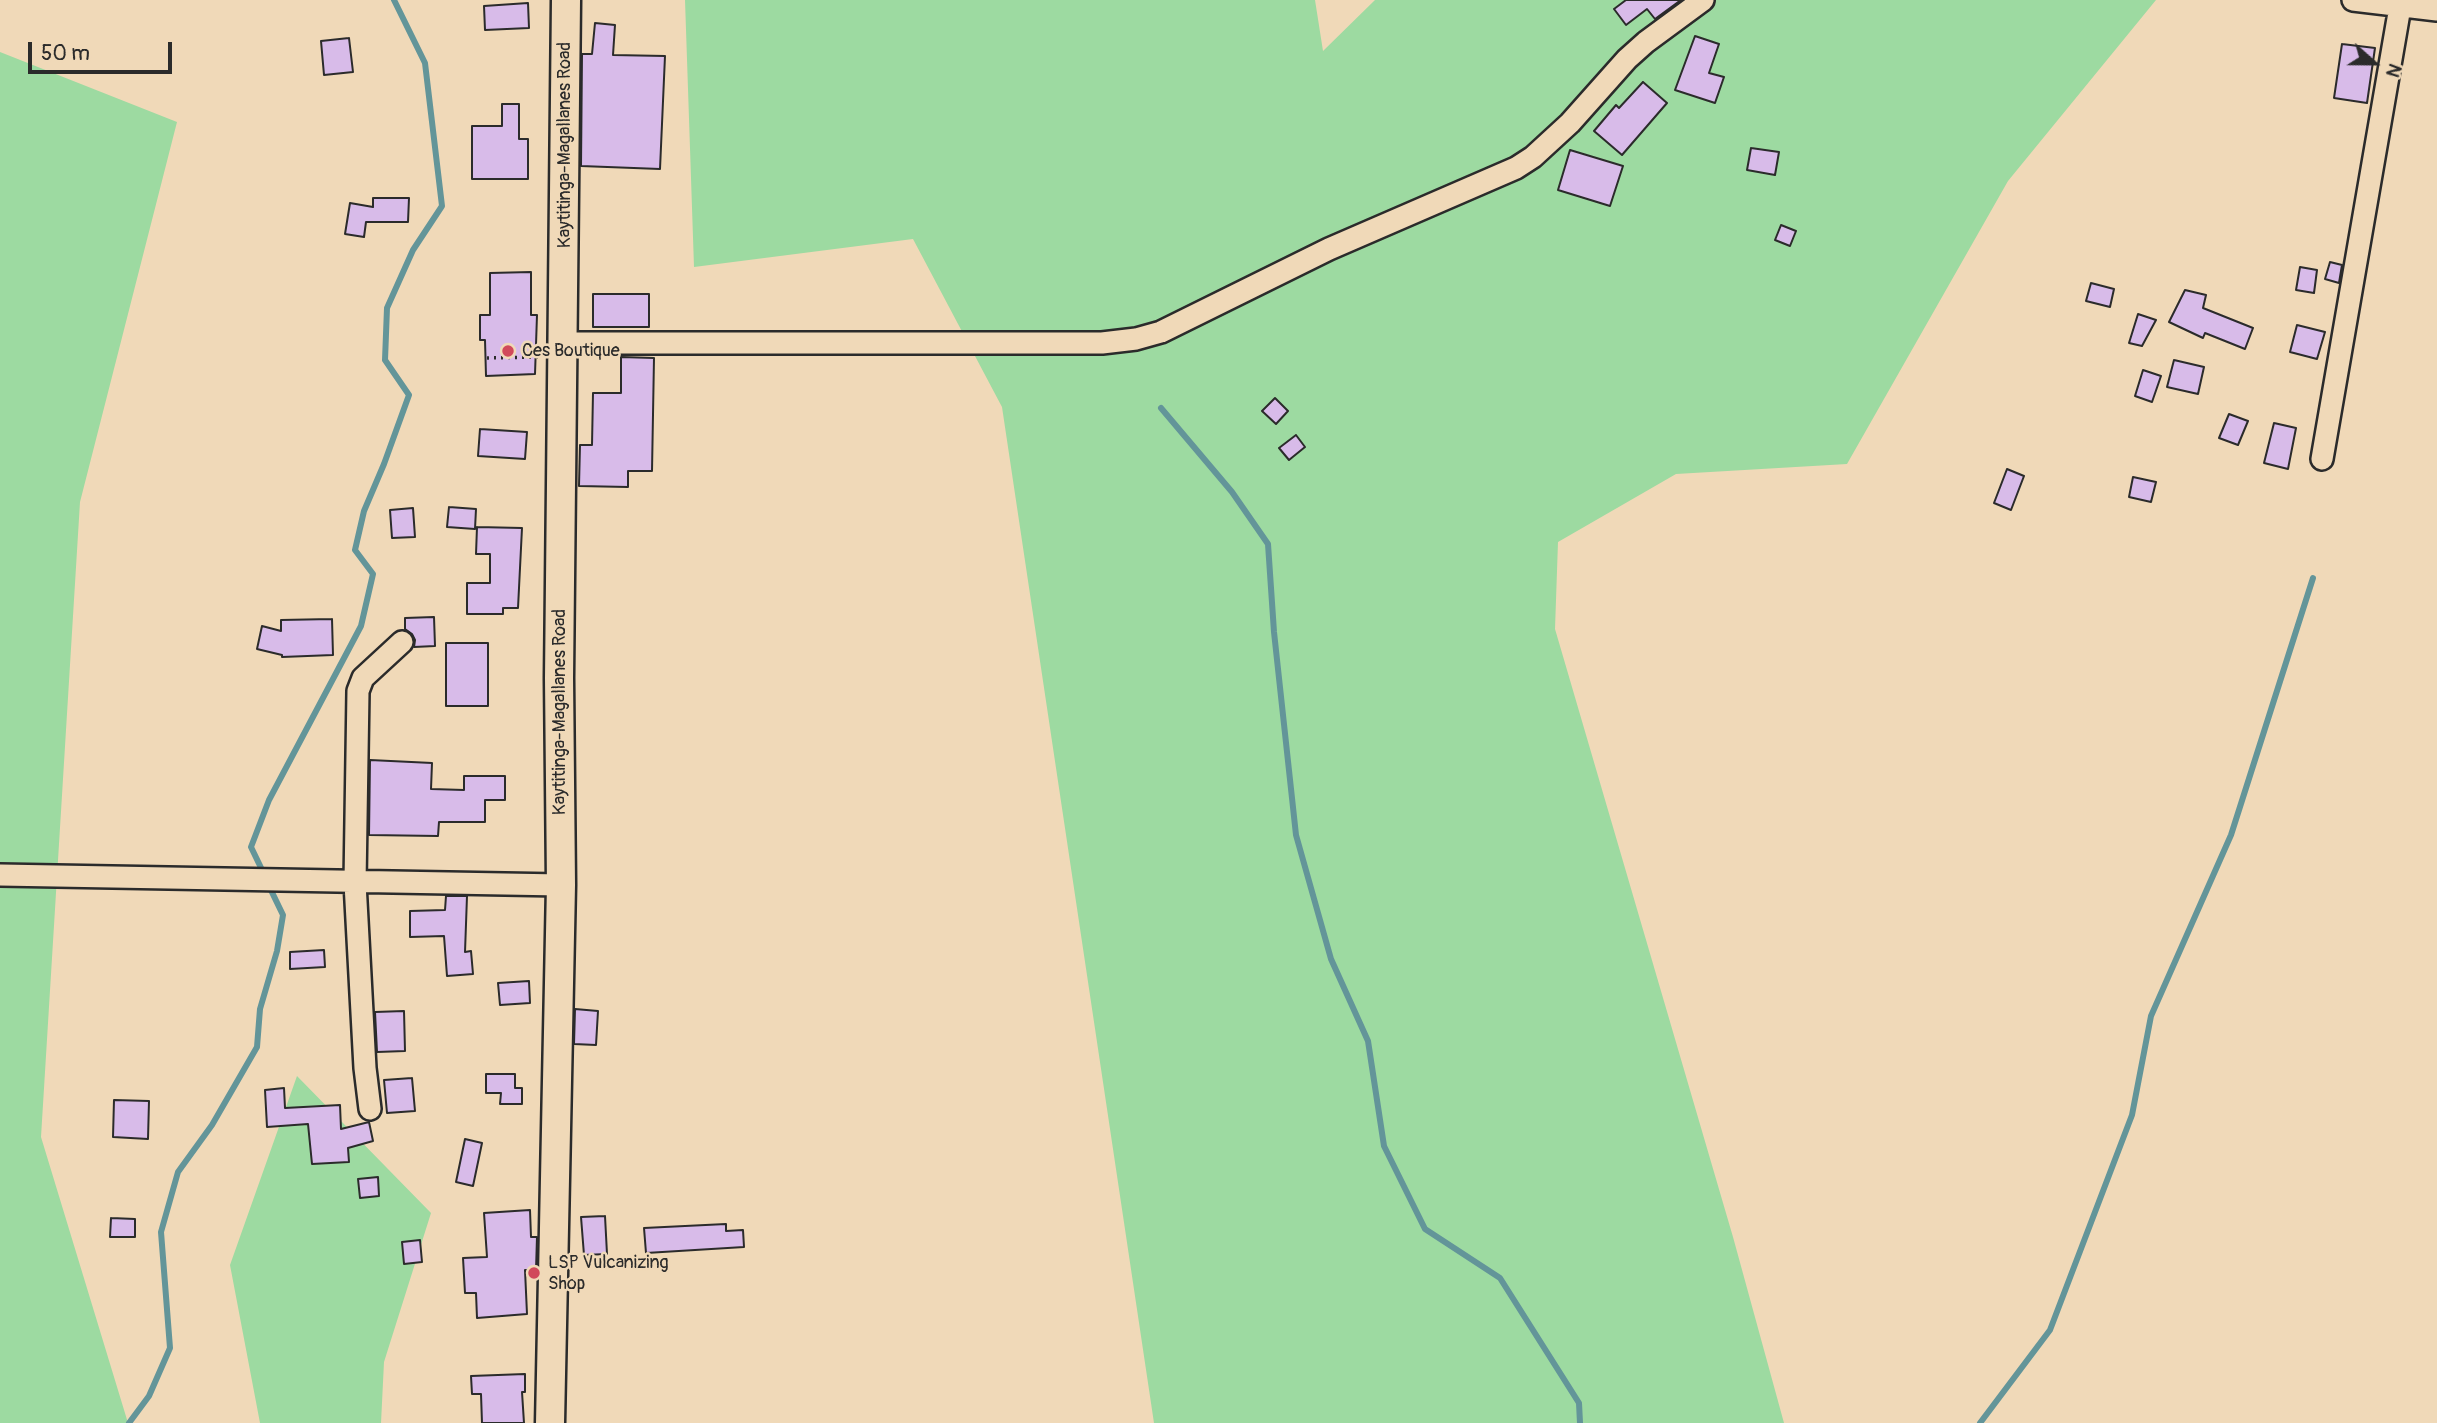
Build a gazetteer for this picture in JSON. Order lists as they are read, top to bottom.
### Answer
{
  "streets": {
    "main road": ["Kaytitinga-Magallanes Road"]
  },
  "places": ["Ces Boutique", "LSP Vulcanizing Shop"],
  "scale_bar": "50 m",
  "north": "right"
}
